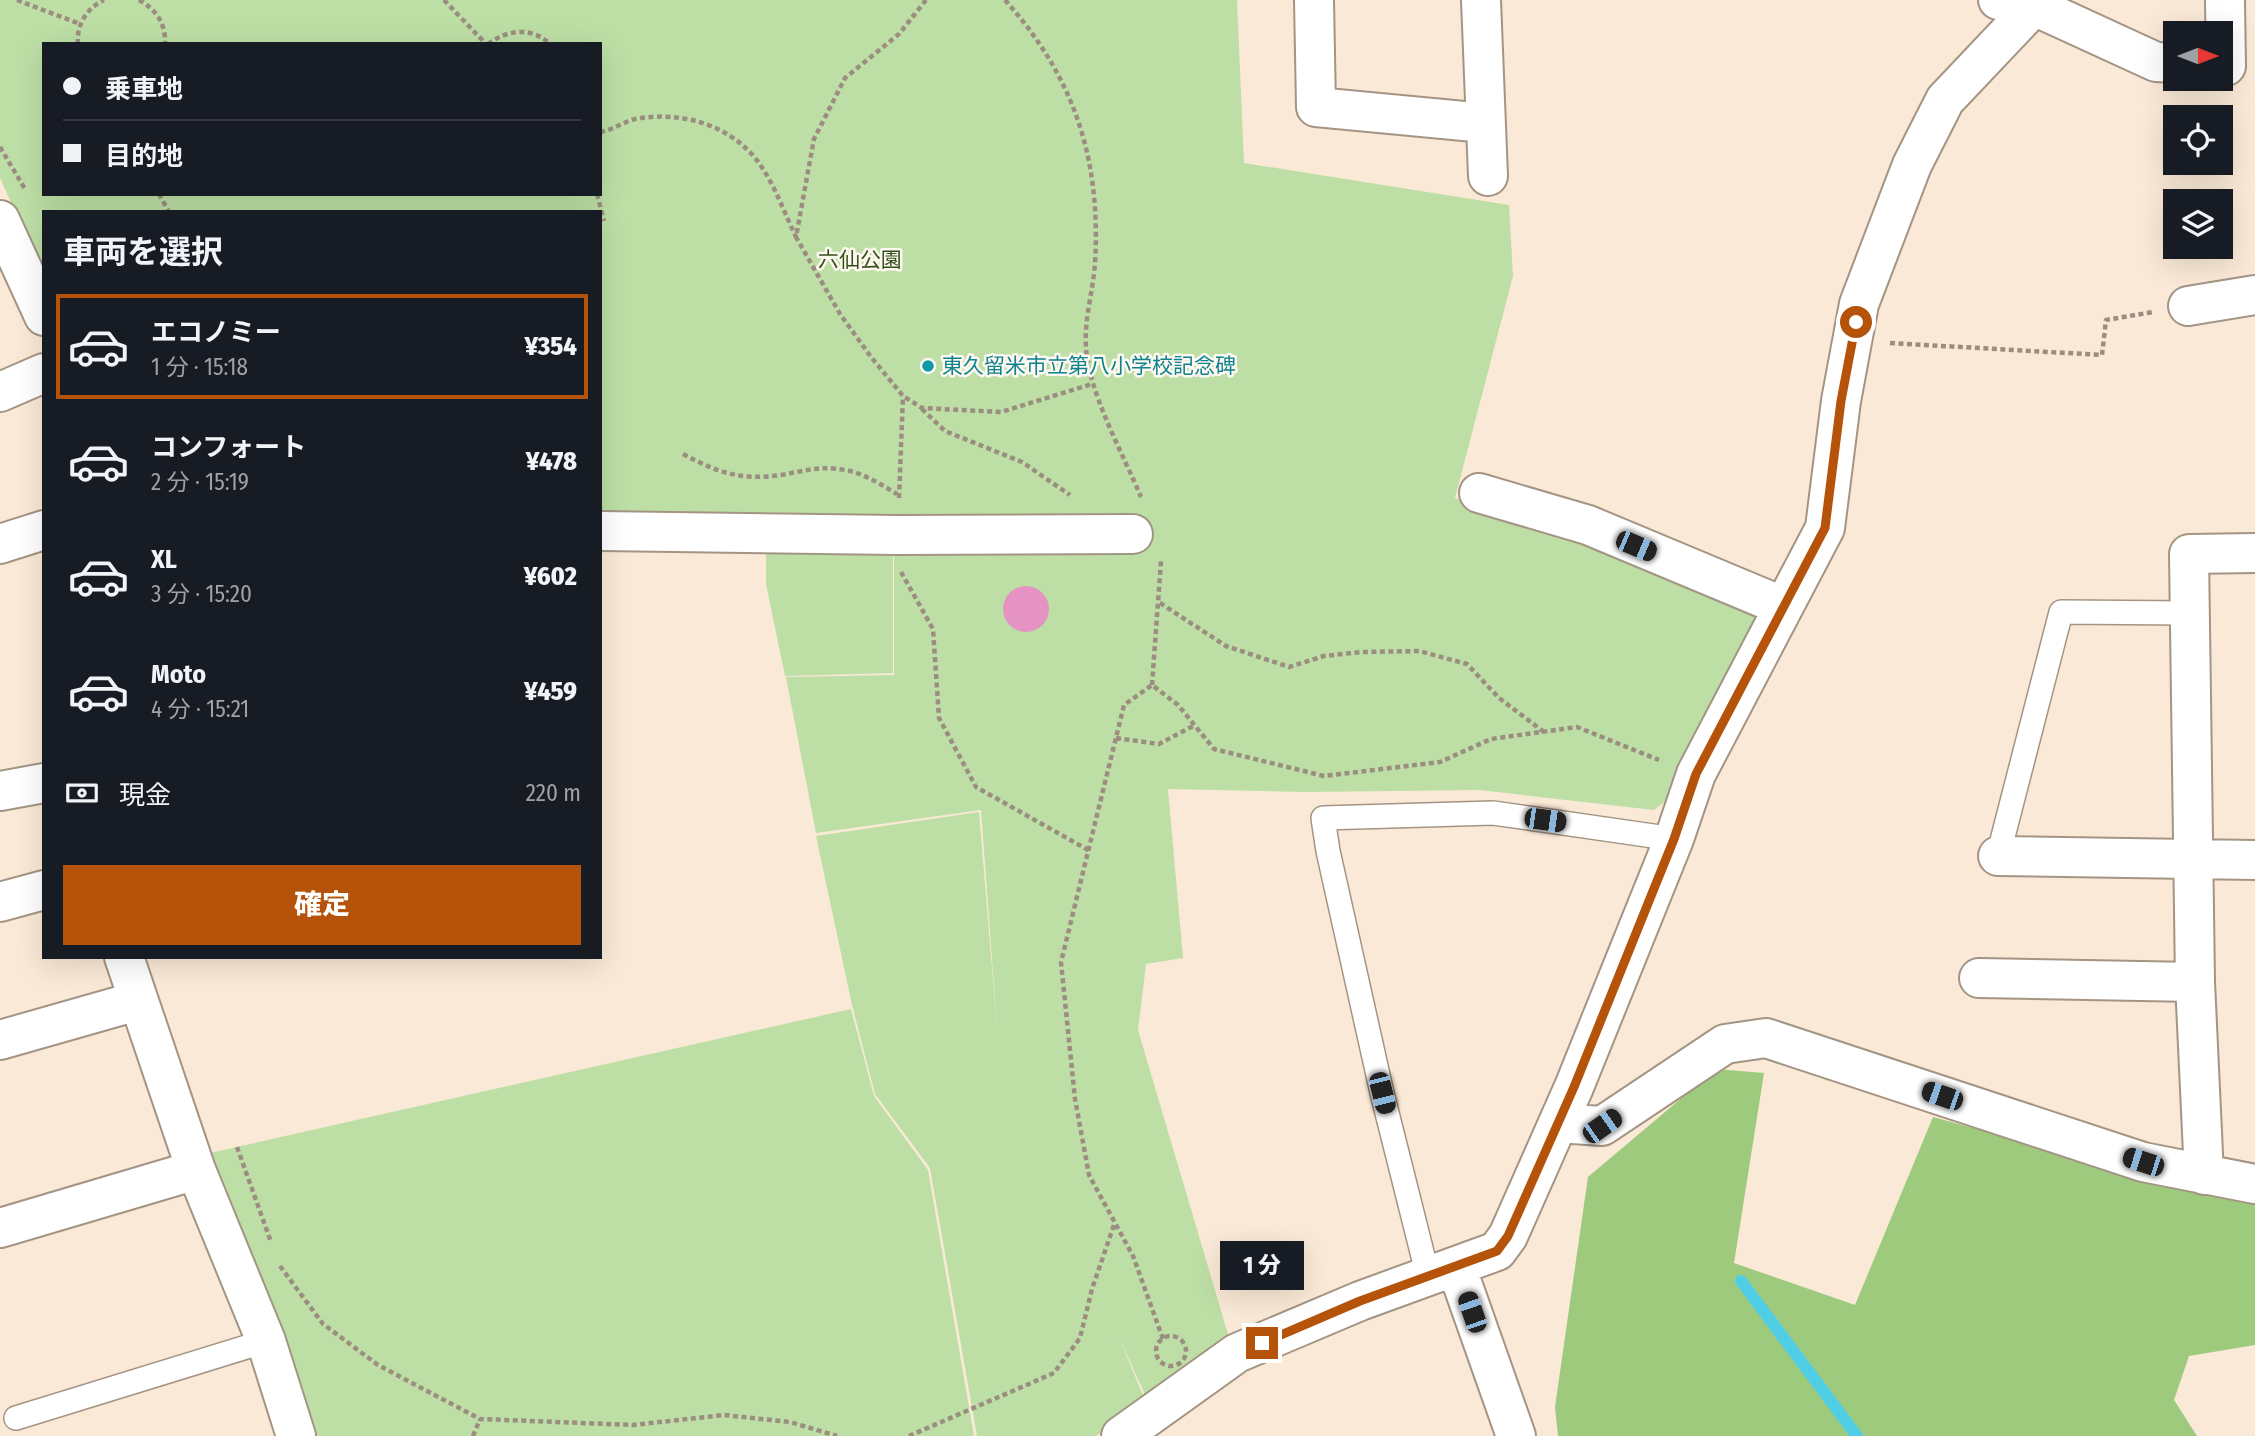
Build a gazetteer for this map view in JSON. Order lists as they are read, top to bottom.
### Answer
{
  "parks": ["六仙公園"],
  "places": ["東久留米市立第八小学校記念碑"],
  "north": "right",
  "page": {
    "banner": ["乗車地", "目的地"],
    "heading": "車両を選択",
    "list": [
      {
        "name": "エコノミー",
        "note": "1 分 · 15:18",
        "value": "¥354"
      },
      {
        "name": "コンフォート",
        "note": "2 分 · 15:19",
        "value": "¥478"
      },
      {
        "name": "XL",
        "note": "3 分 · 15:20",
        "value": "¥602"
      },
      {
        "name": "Moto",
        "note": "4 分 · 15:21",
        "value": "¥459"
      }
    ],
    "pay": ["現金", "220 m"],
    "buttons": "確定",
    "bubble": "1 分"
  }
}
